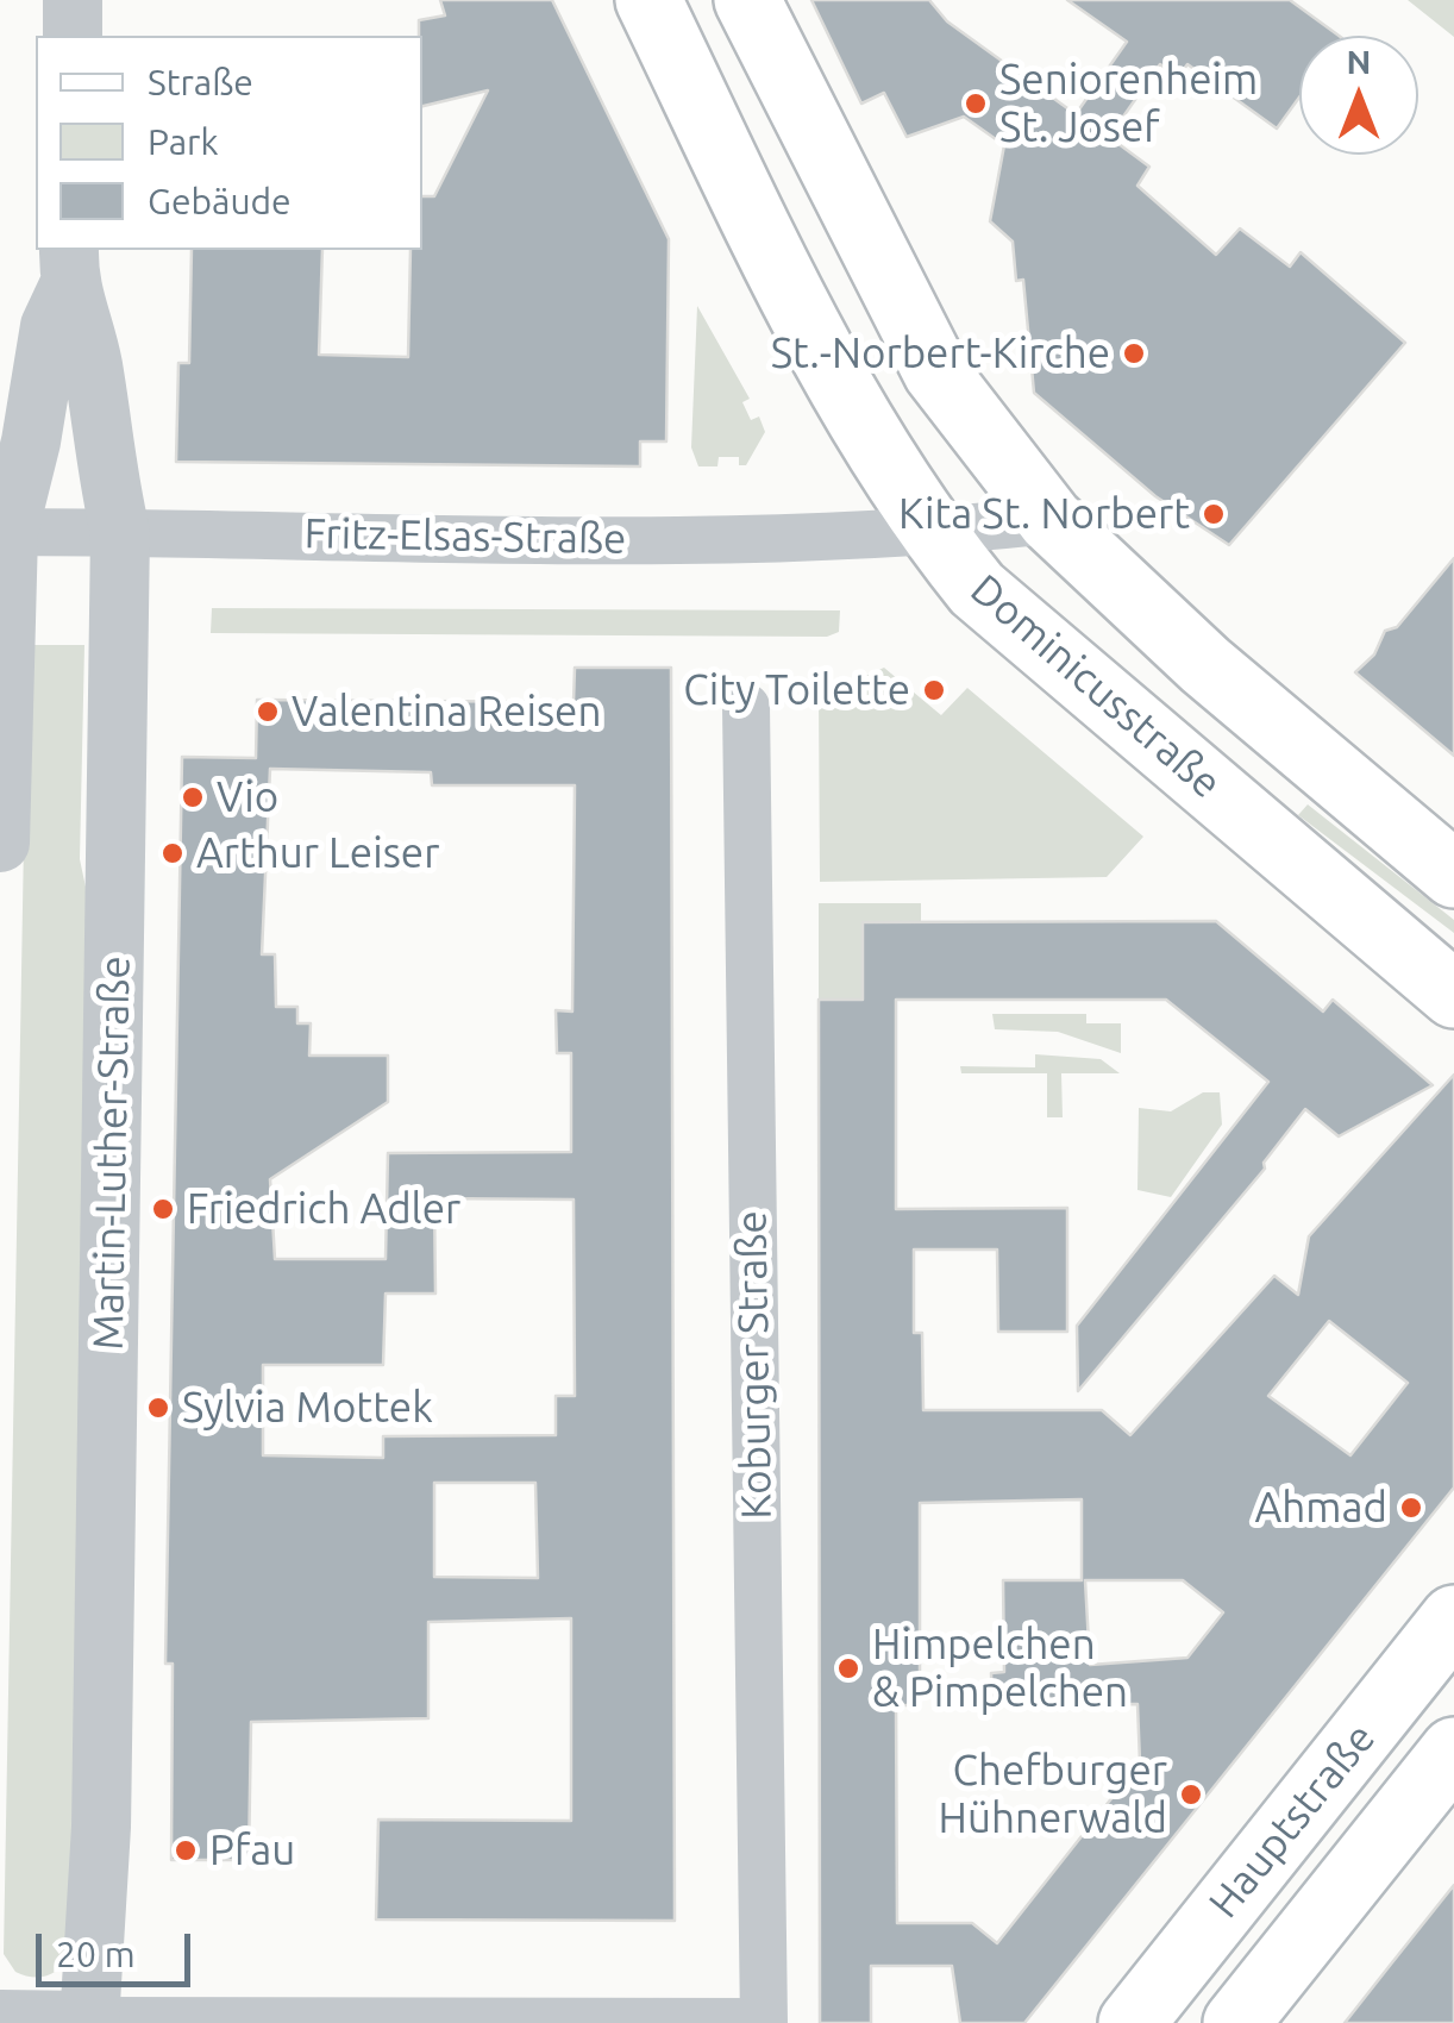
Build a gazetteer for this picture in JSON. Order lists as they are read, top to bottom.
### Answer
{
  "streets": {
    "main road": ["Dominicusstraße", "Hauptstraße"],
    "street": ["Fritz-Elsas-Straße", "Martin-Luther-Straße", "Koburger Straße"]
  },
  "crossings": [
    ["Fritz-Elsas-Straße", "Dominicusstraße"],
    ["Fritz-Elsas-Straße", "Martin-Luther-Straße"]
  ],
  "places": [
    "Seniorenheim St. Josef",
    "St.-Norbert-Kirche",
    "Kita St. Norbert",
    "City Toilette",
    "Valentina Reisen",
    "Vio",
    "Arthur Leiser",
    "Friedrich Adler",
    "Sylvia Mottek",
    "Ahmad",
    "Himpelchen & Pimpelchen",
    "Chefburger Hühnerwald",
    "Pfau"
  ],
  "legend": ["Straße", "Park", "Gebäude"],
  "scale_bar": "20 m",
  "north": "top"
}
